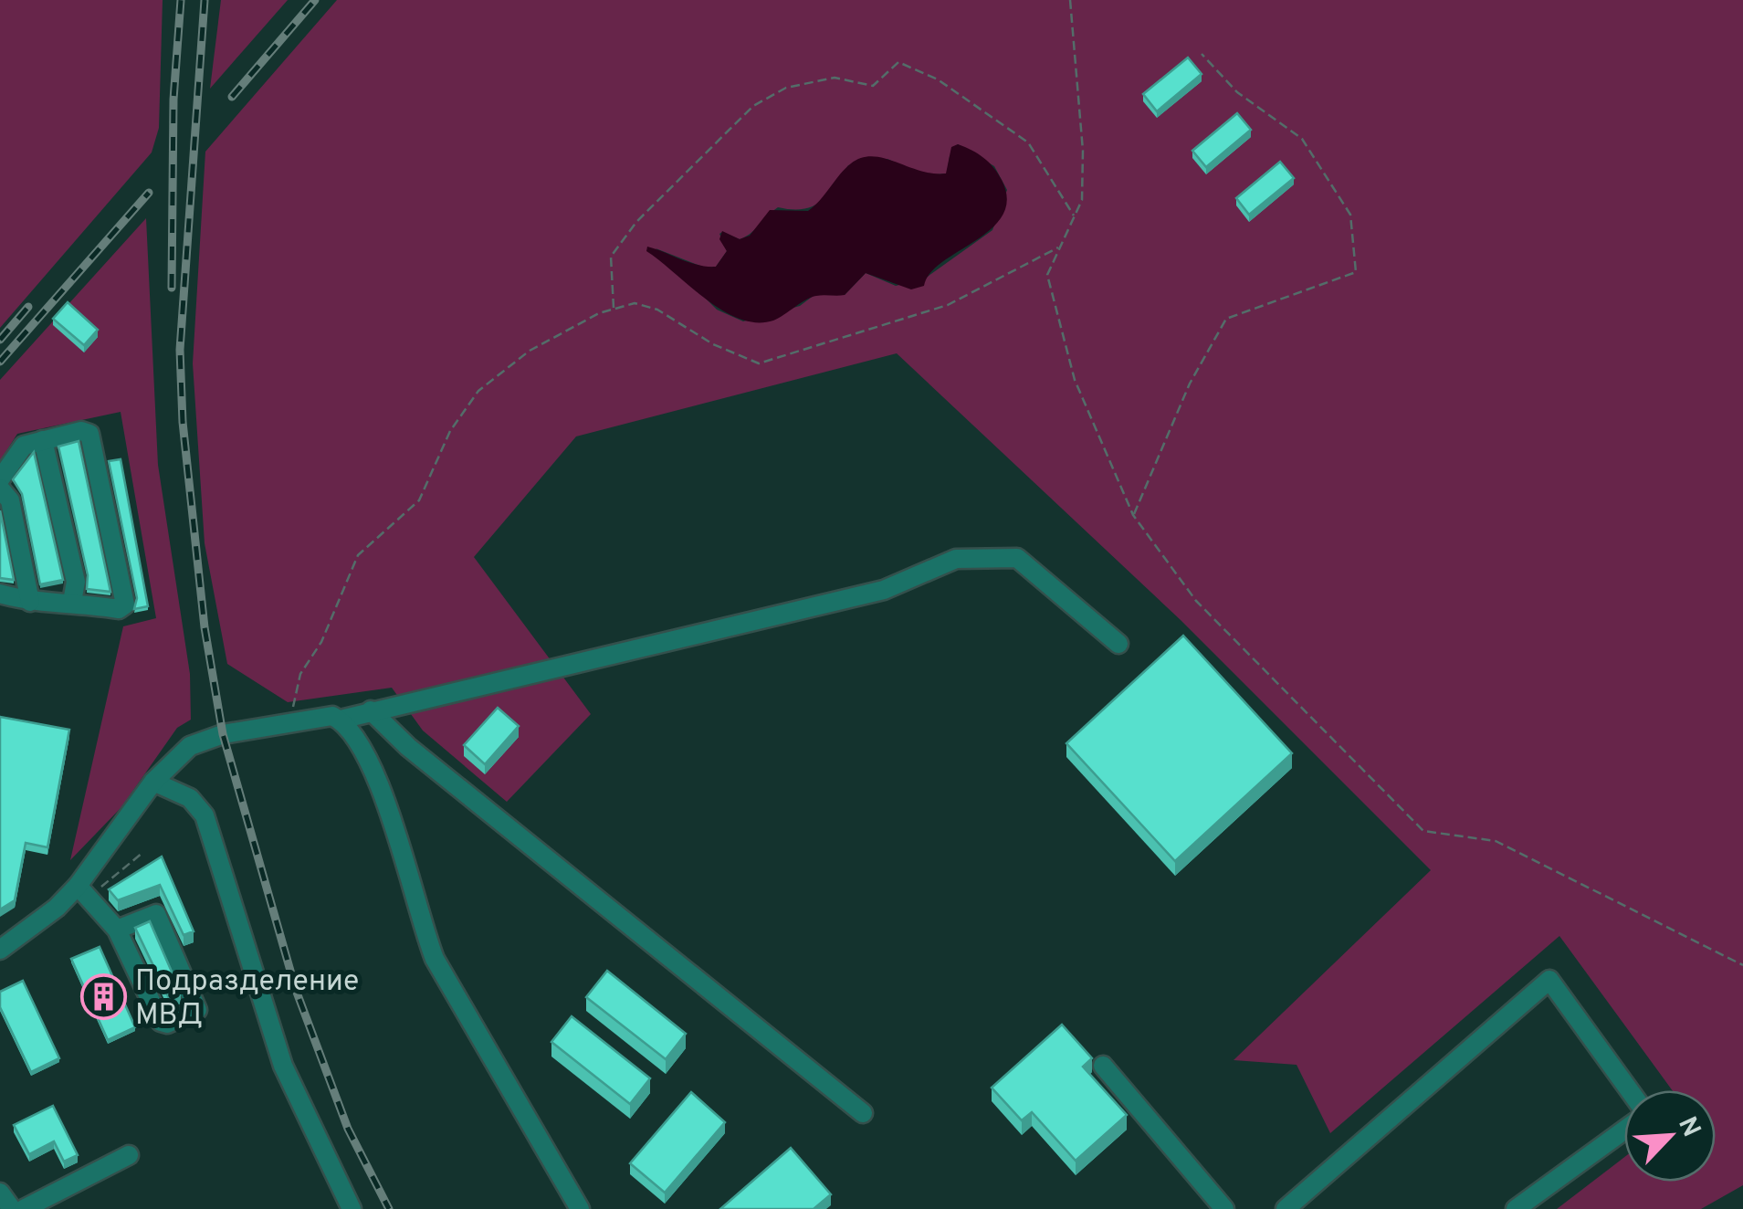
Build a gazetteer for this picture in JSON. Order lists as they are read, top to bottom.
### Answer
{
  "places": {
    "building": ["Подразделение МВД"]
  },
  "north": "top right"
}
